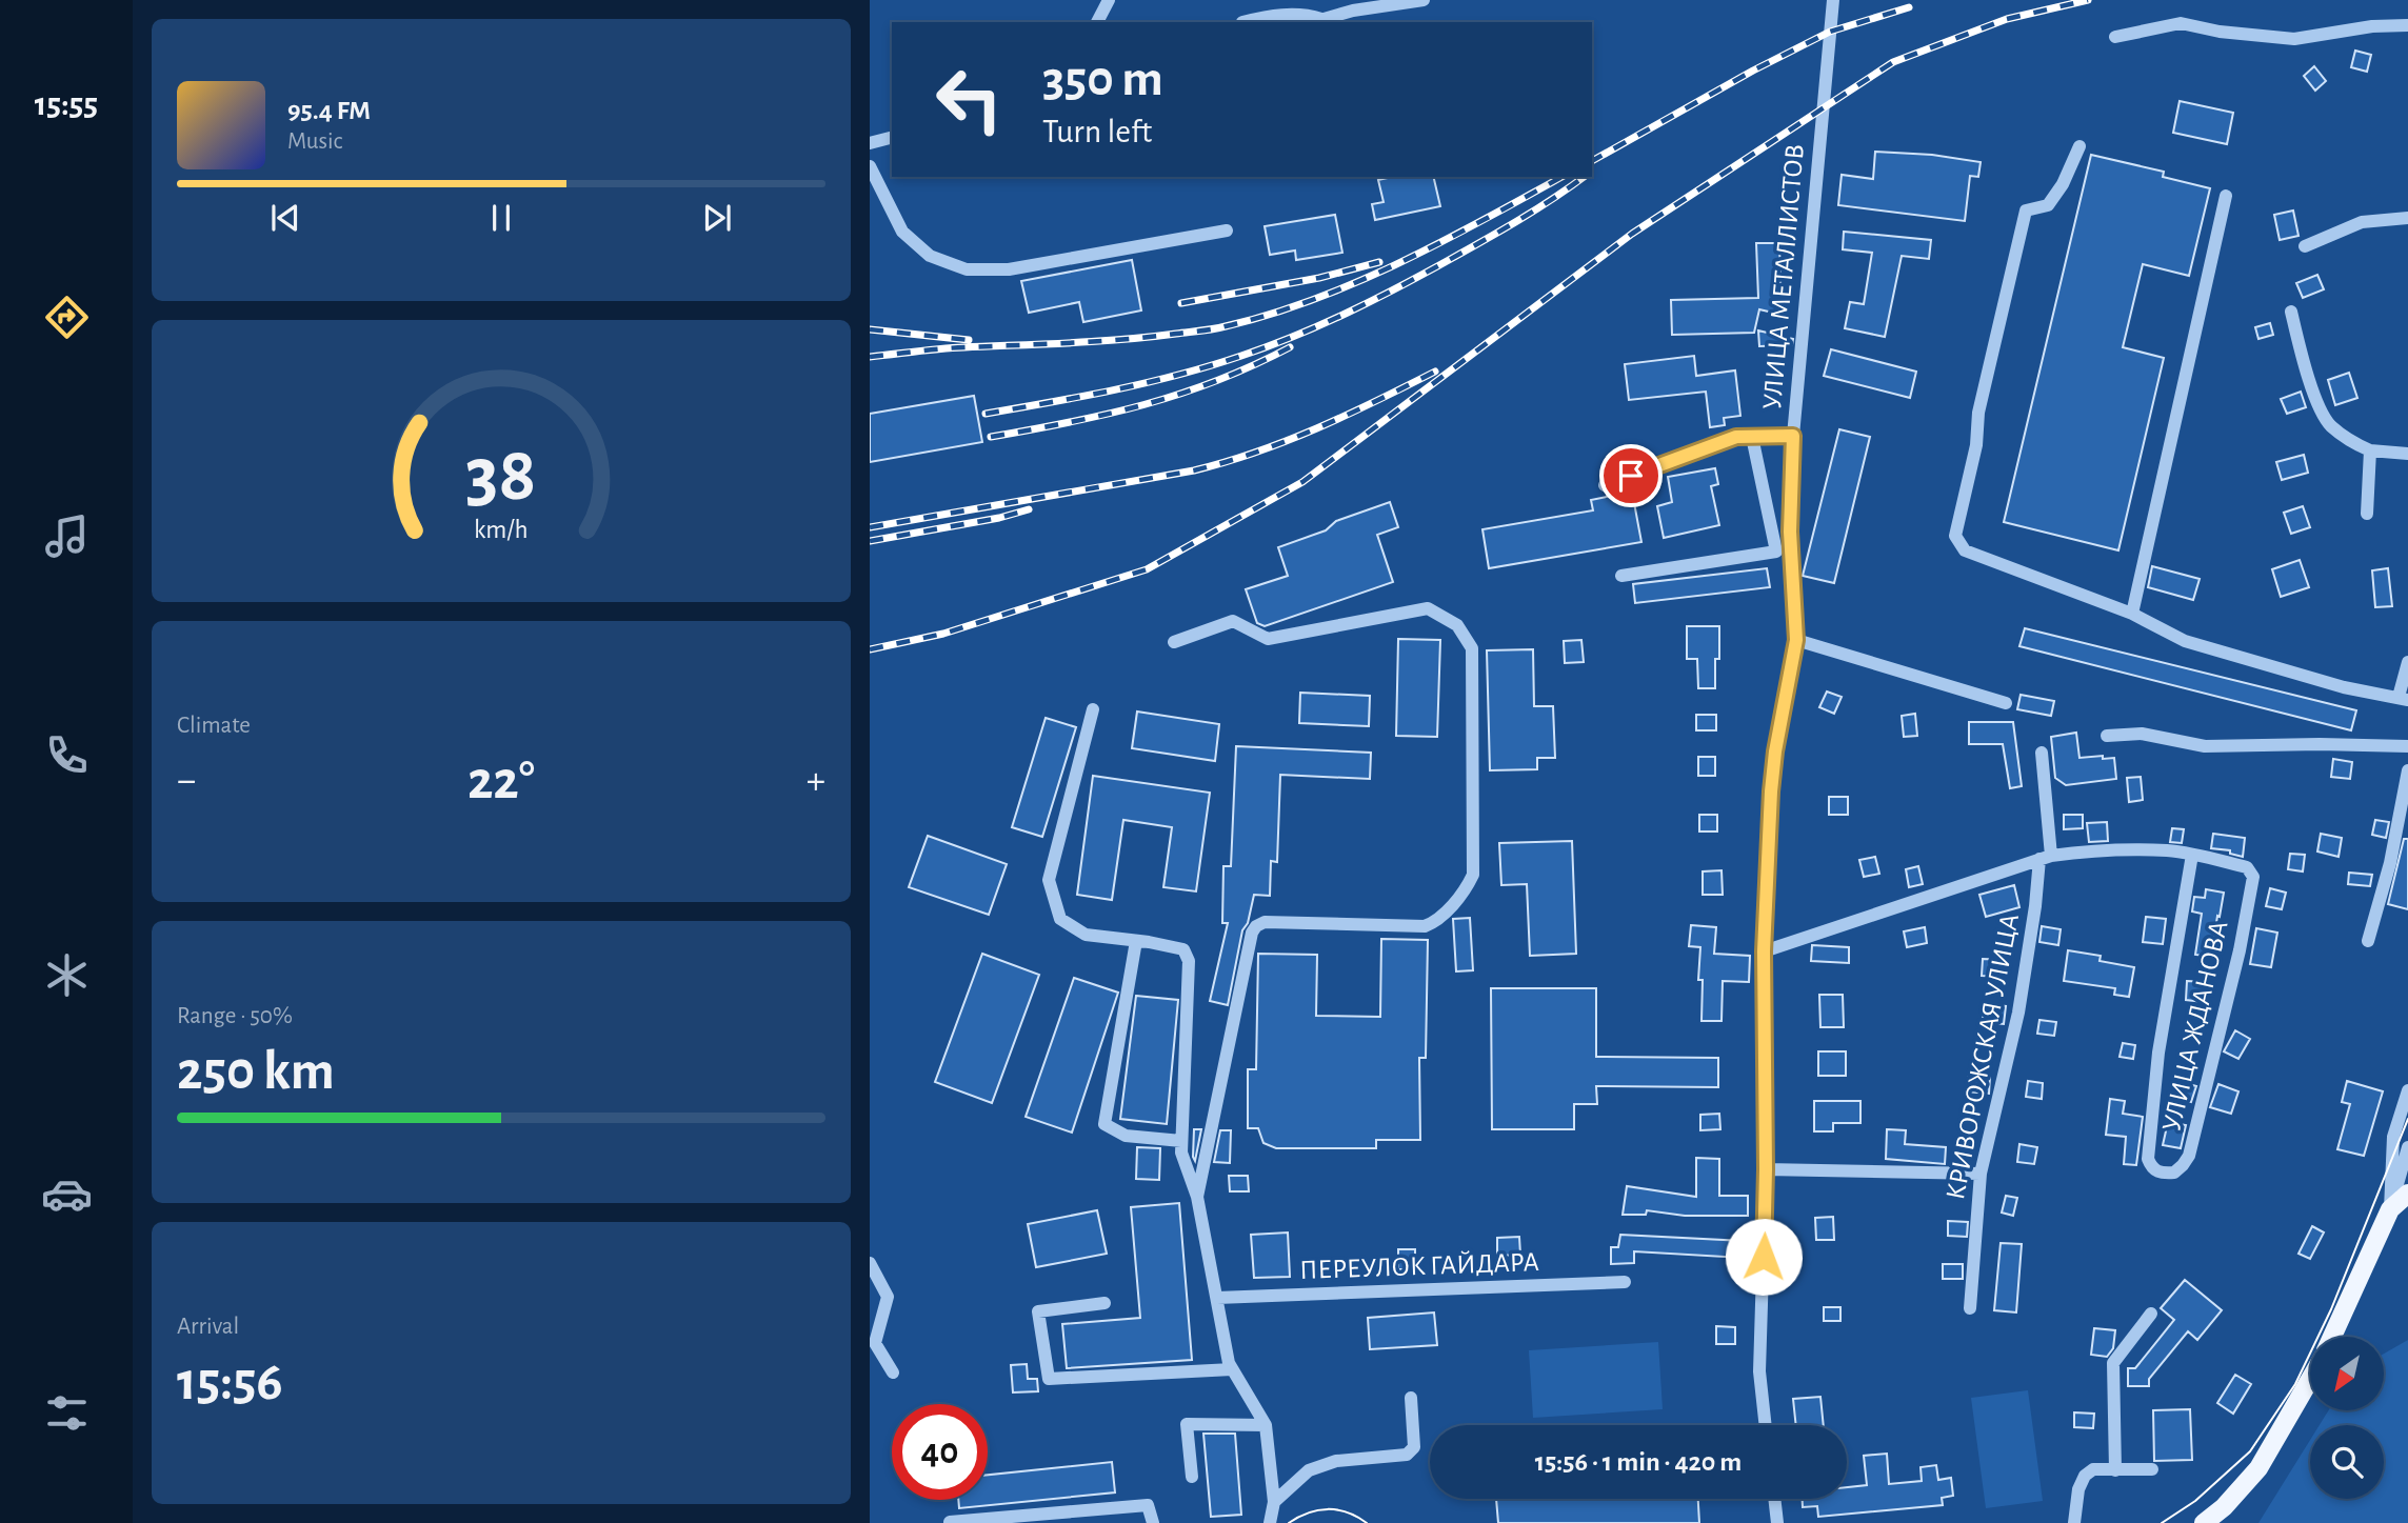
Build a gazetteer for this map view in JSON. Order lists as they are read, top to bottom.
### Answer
{
  "streets": {
    "street": [
      "УЛИЦА МЕТАЛЛИСТОВ",
      "УЛИЦА ЖДАНОВА",
      "КРИВОРОЖСКАЯ УЛИЦА",
      "ПЕРЕУЛОК ГАЙДАРА"
    ]
  },
  "north": "bottom left",
  "page": {
    "tabs": "15:55",
    "turn": ["350 m", "Turn left"],
    "song": ["95.4 FM", "Music"],
    "tile": [
      "Climate",
      ["Range · 50%", "250 km"],
      ["Arrival", "15:56"]
    ],
    "heat": ["−", "22°", "+"],
    "limit": "40",
    "trip": "15:56 · 1 min · 420 m",
    "gauge": ["38", "km/h"]
  }
}
